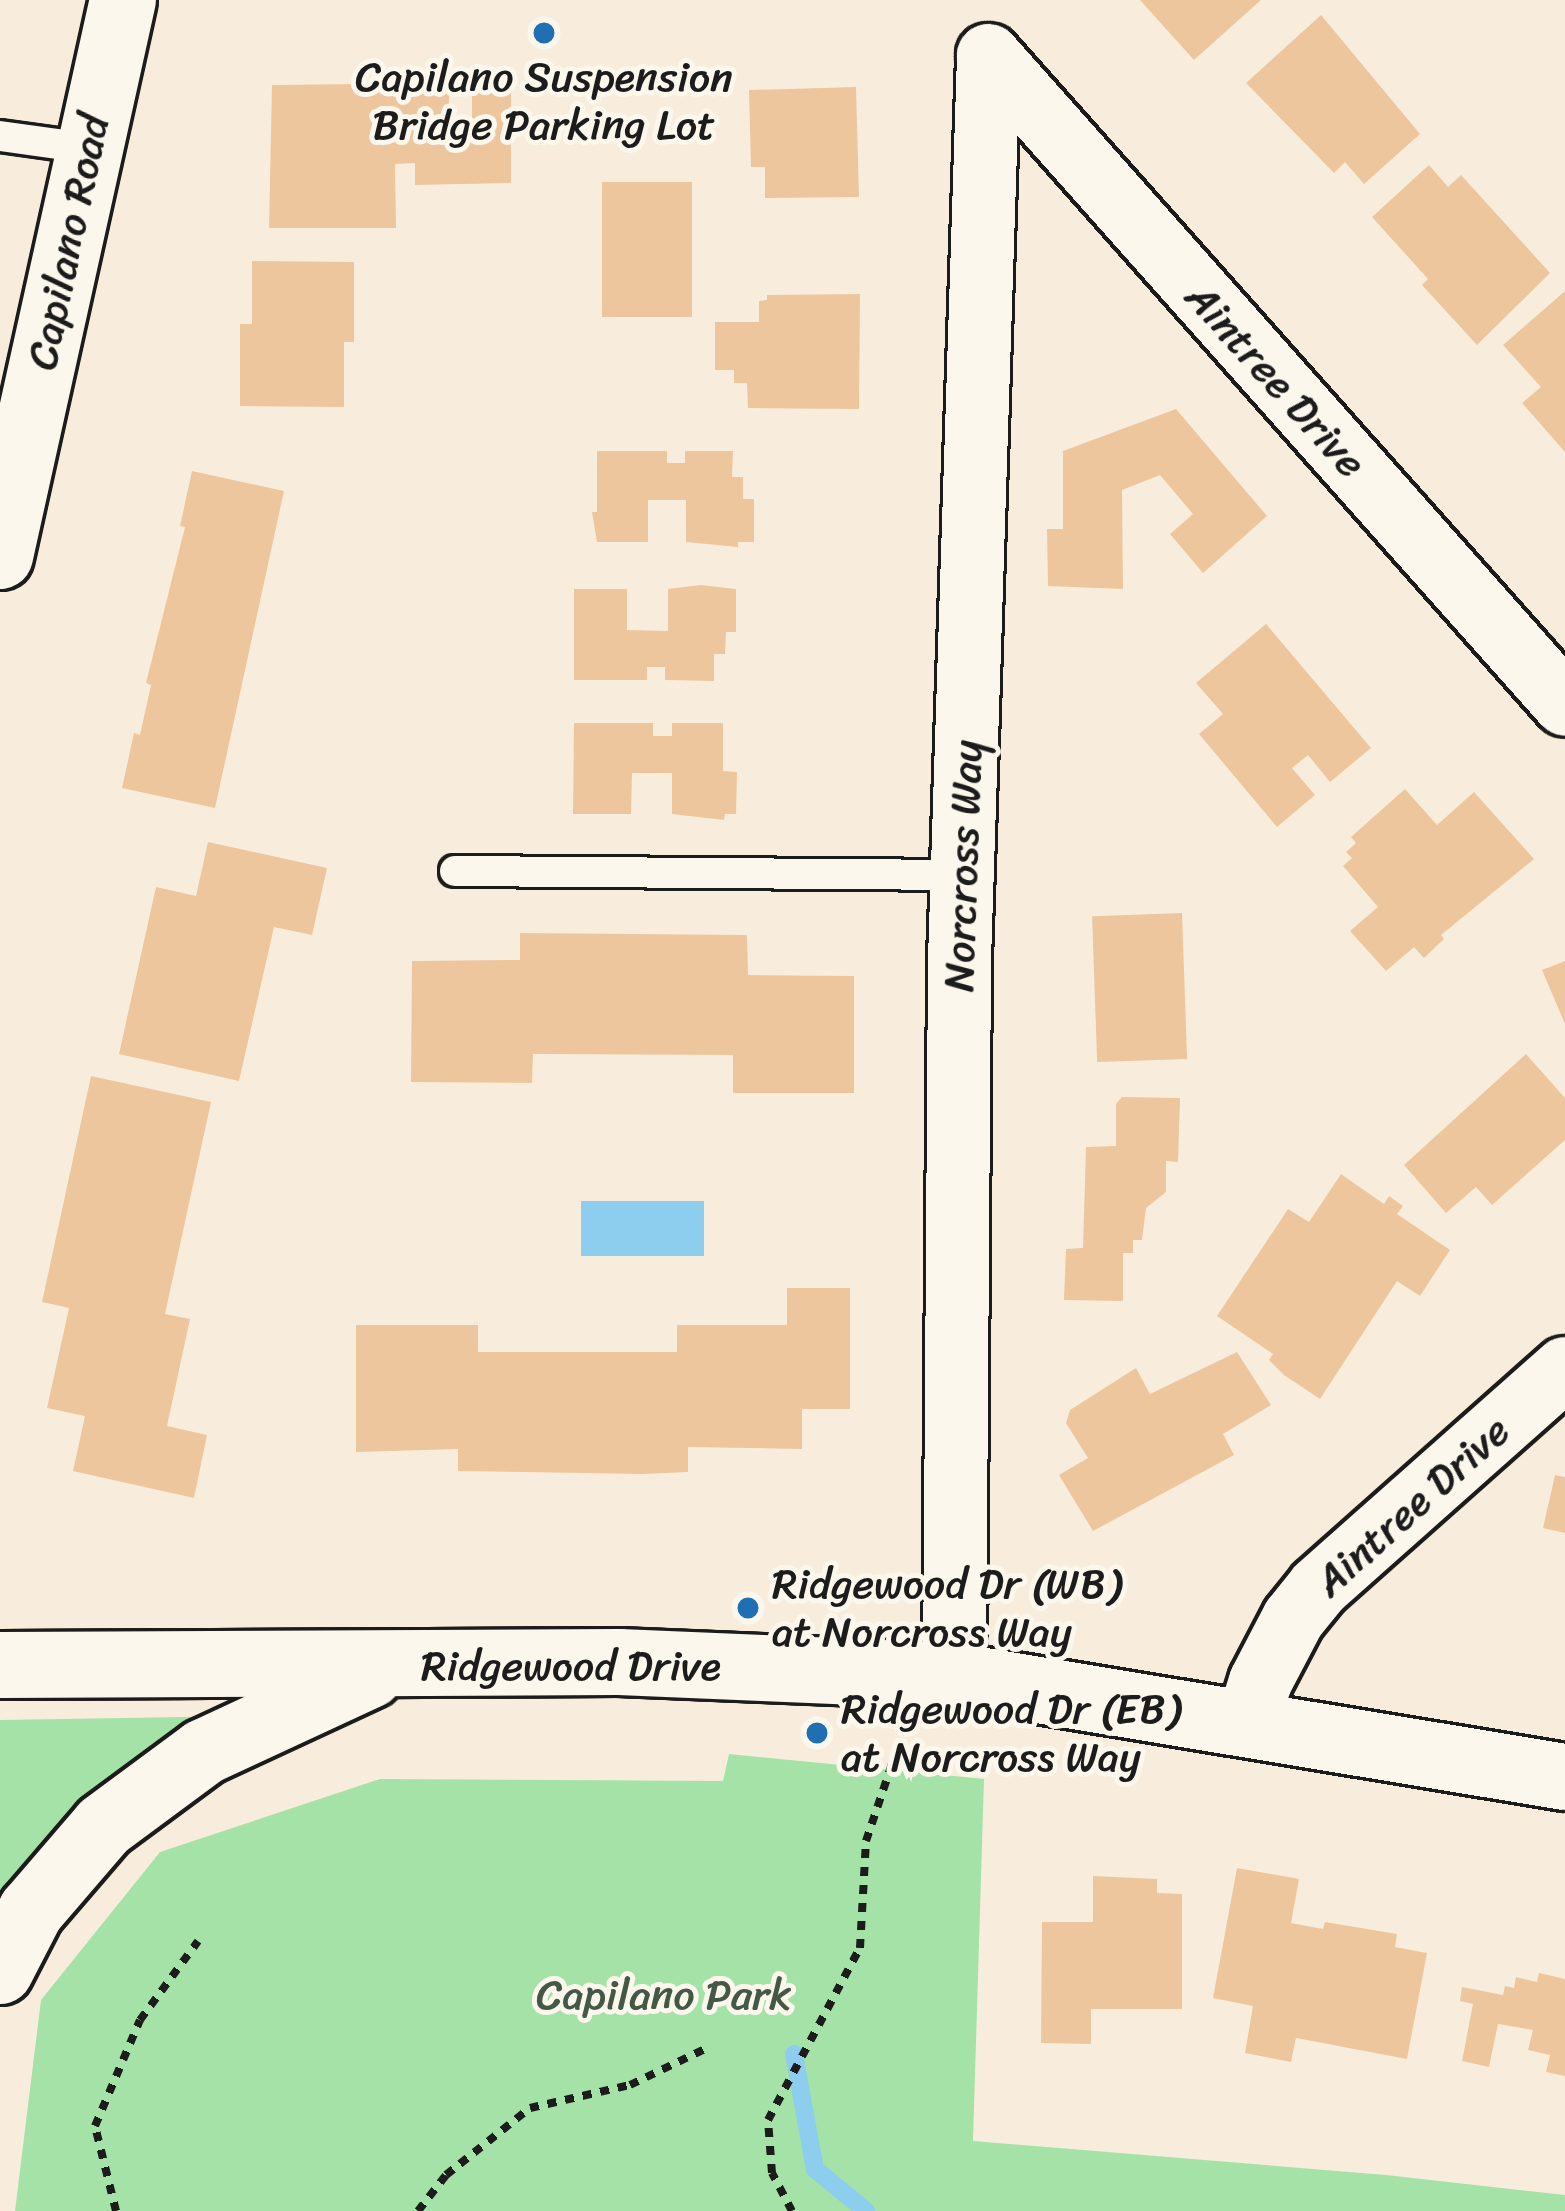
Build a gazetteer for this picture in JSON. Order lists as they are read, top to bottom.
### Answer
{
  "streets": {
    "main road": ["Capilano Road", "Ridgewood Drive"],
    "street": ["Aintree Drive", "Norcross Way"]
  },
  "crossings": [
    ["Aintree Drive", "Norcross Way"],
    ["Aintree Drive", "Ridgewood Drive"],
    ["Norcross Way", "Ridgewood Drive"]
  ],
  "parks": ["Capilano Park"],
  "places": ["Capilano Suspension Bridge Parking Lot", "Ridgewood Dr (WB) at Norcross Way", "Ridgewood Dr (EB) at Norcross Way"]
}
